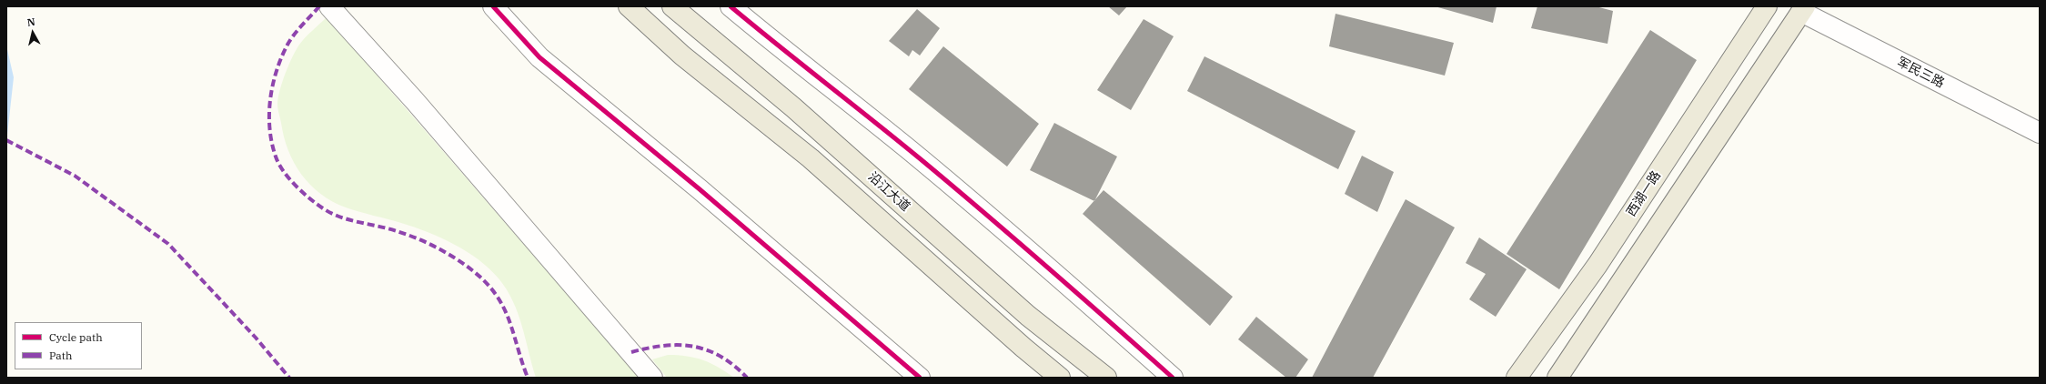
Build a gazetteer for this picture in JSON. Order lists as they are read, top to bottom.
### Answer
{
  "streets": {
    "main road": ["沿江大道", "西湖一路"],
    "street": ["军民三路"]
  },
  "legend": ["Cycle path", "Path"],
  "north": "top"
}
